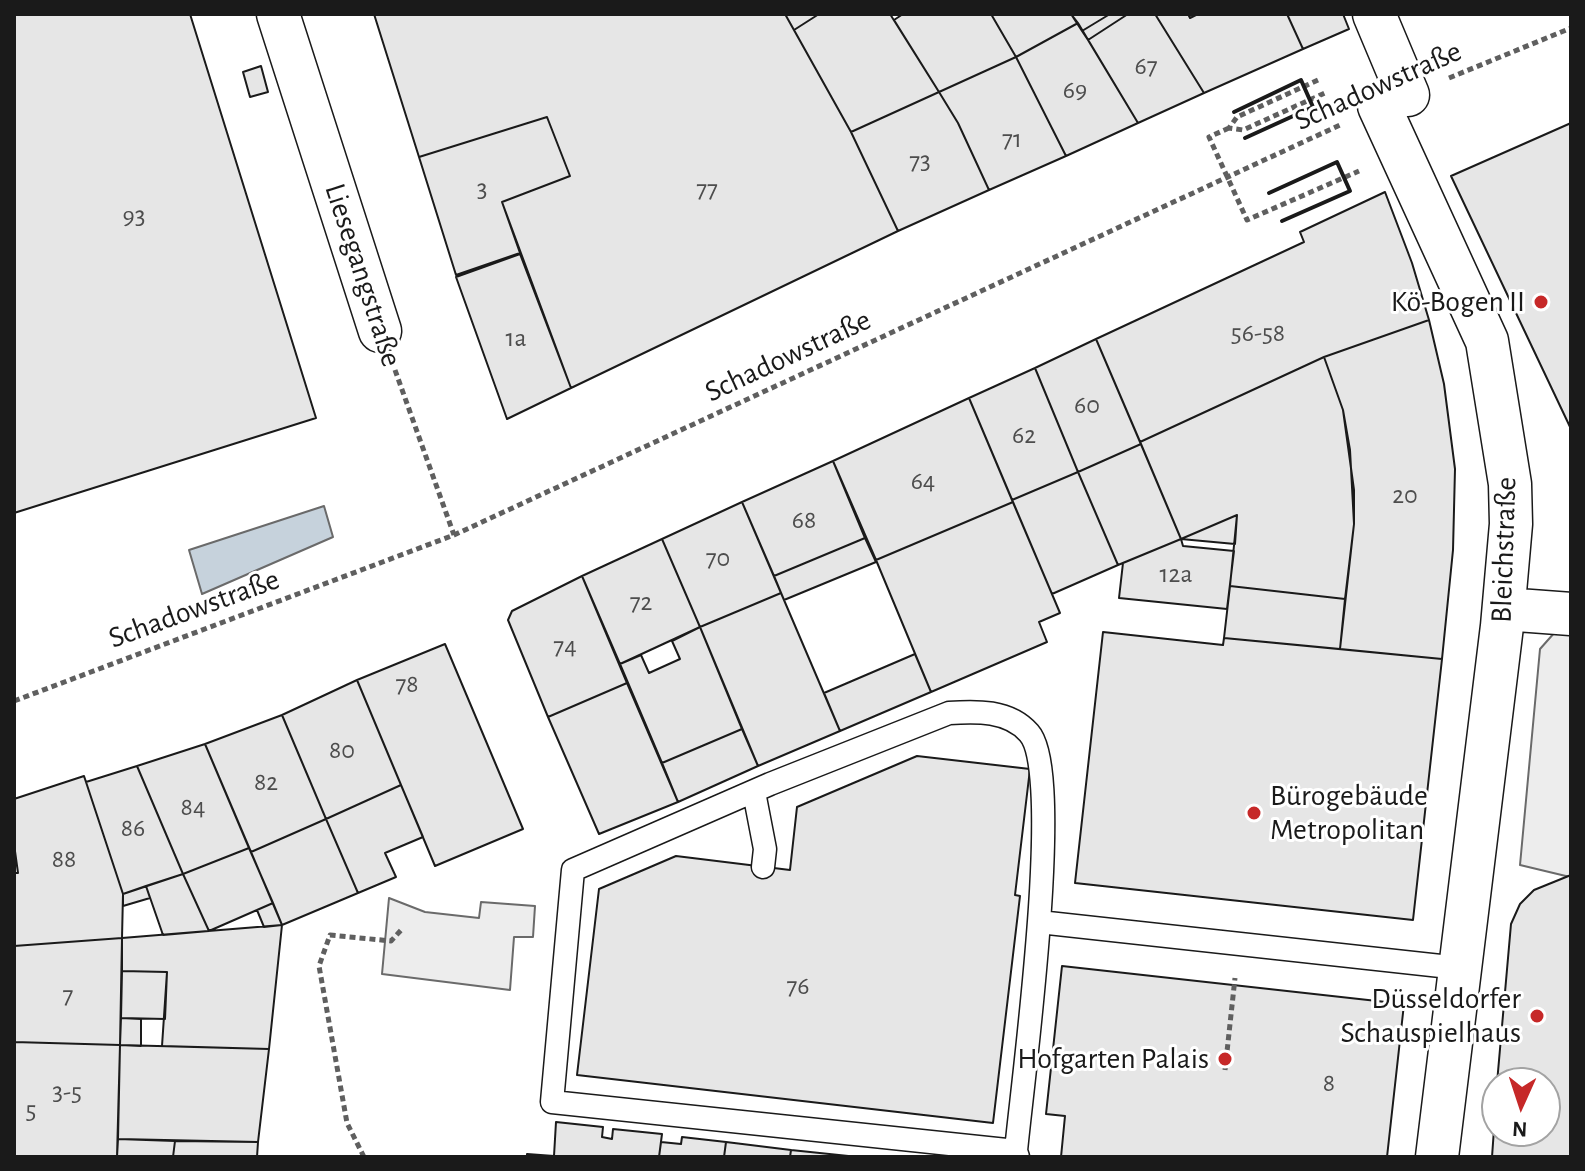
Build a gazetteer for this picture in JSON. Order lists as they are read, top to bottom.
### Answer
{
  "streets": {
    "street": ["Liesegangstraße", "Bleichstraße"],
    "path": ["Schadowstraße"]
  },
  "crossings": [
    ["Schadowstraße", "Liesegangstraße"],
    ["Schadowstraße", "Bleichstraße"]
  ],
  "places": [
    "Kö-Bogen II",
    "Bürogebäude Metropolitan",
    "Düsseldorfer Schauspielhaus",
    "Hofgarten Palais"
  ],
  "house_numbers": [
    "67",
    "69",
    "71",
    "73",
    "3",
    "77",
    "93",
    "56-58",
    "1a",
    "60",
    "62",
    "64",
    "20",
    "68",
    "70",
    "12a",
    "72",
    "74",
    "78",
    "80",
    "82",
    "84",
    "86",
    "88",
    "76",
    "7",
    "8",
    "3-5",
    "5"
  ],
  "north": "bottom"
}
